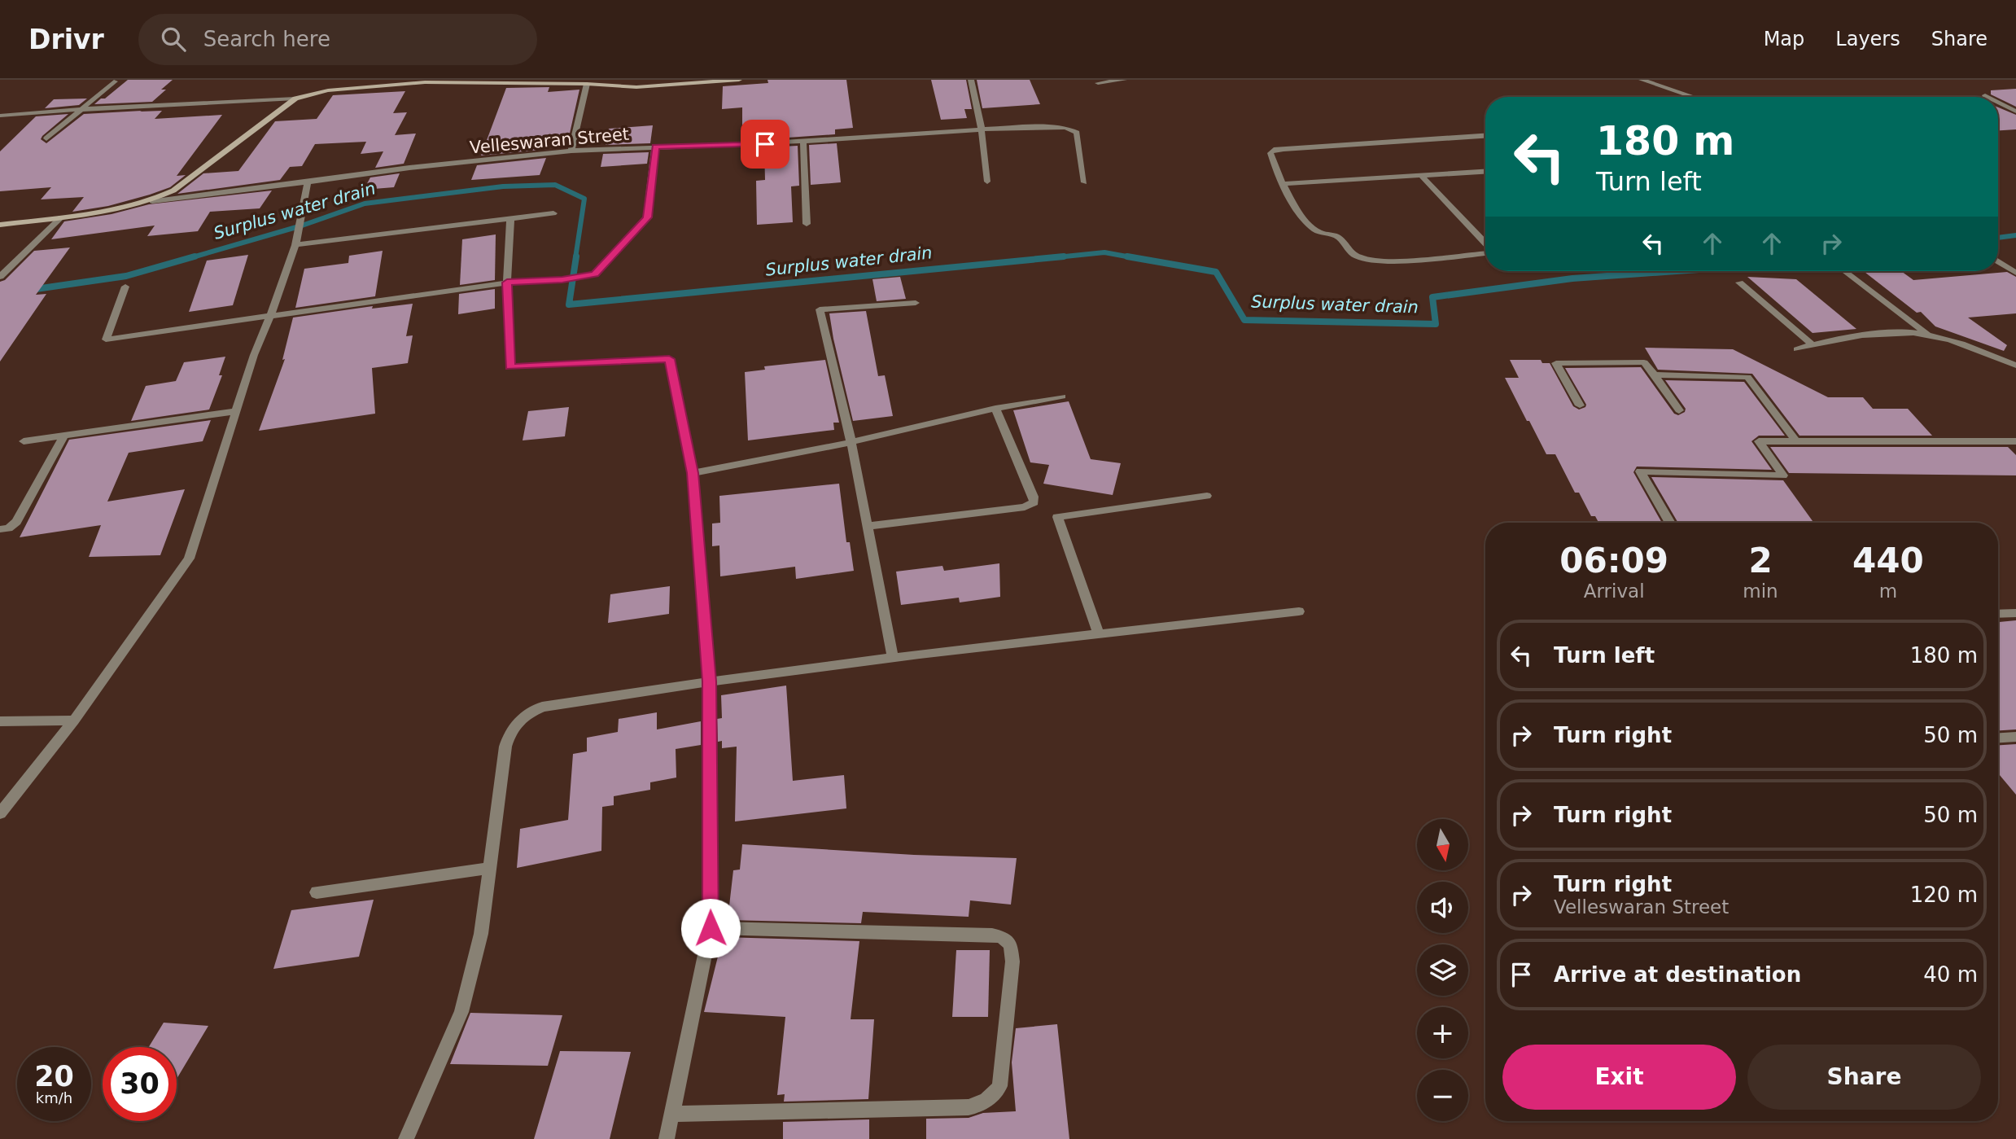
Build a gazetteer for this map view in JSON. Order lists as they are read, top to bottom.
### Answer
{
  "streets": {
    "street": ["Velleswaran Street"]
  },
  "water": ["Surplus water drain"],
  "north": "bottom",
  "page": {
    "header": "Drivr",
    "search": "Search here",
    "nav": ["Map", "Layers", "Share"],
    "turn": ["180 m", "Turn left"],
    "eta": [
      "06:09",
      "Arrival",
      "2",
      "min",
      "440",
      "m"
    ],
    "list": [
      {
        "name": "Turn left",
        "value": "180 m"
      },
      {
        "name": "Turn right",
        "value": "50 m"
      },
      {
        "name": "Turn right",
        "value": "50 m"
      },
      {
        "name": "Turn right",
        "note": "Velleswaran Street",
        "value": "120 m"
      },
      {
        "name": "Arrive at destination",
        "value": "40 m"
      }
    ],
    "map_buttons": ["+", "−"],
    "buttons": ["Exit", "Share"],
    "speed": "20 km/h",
    "limit": "30"
  }
}
